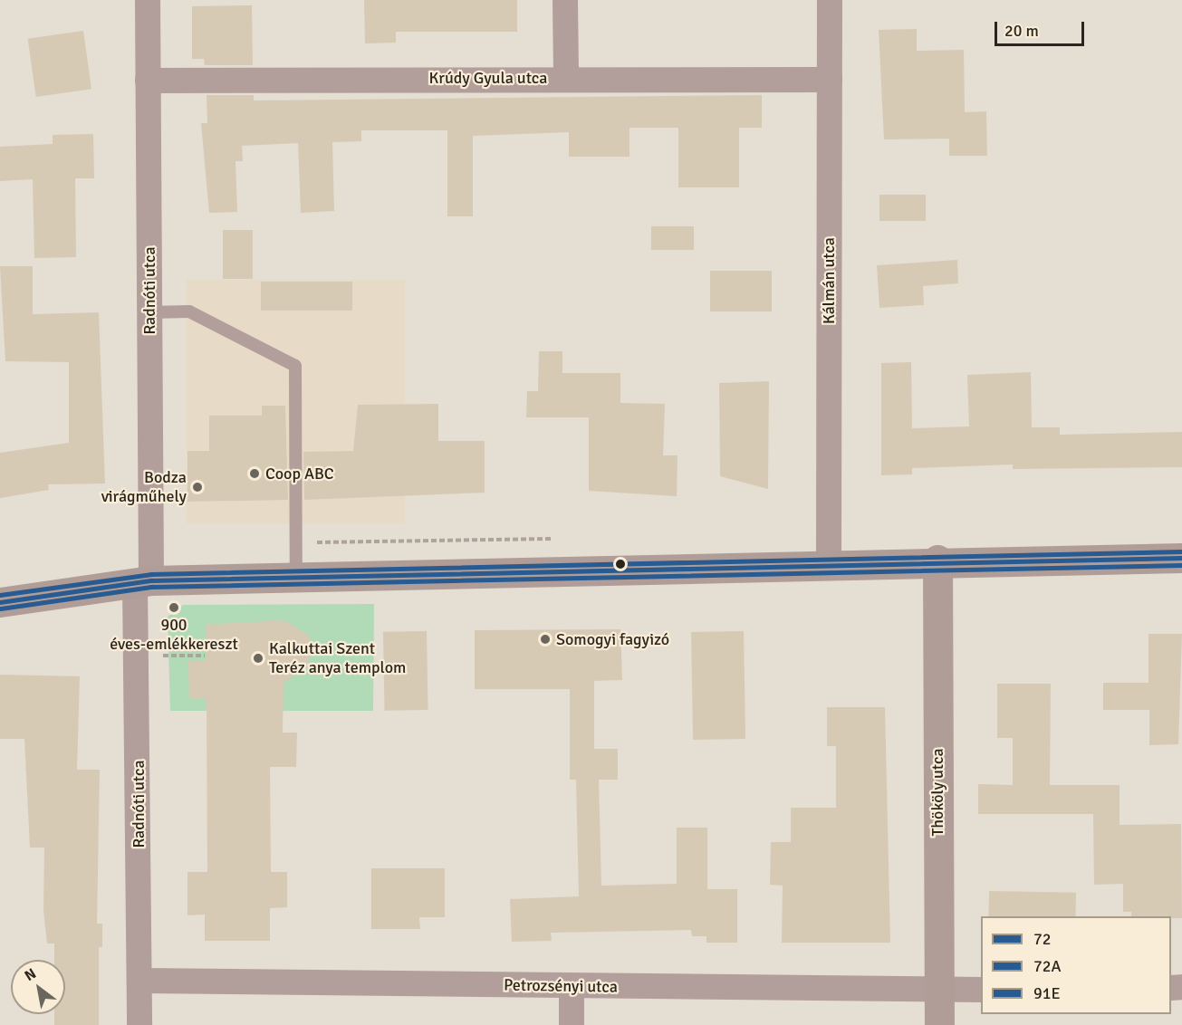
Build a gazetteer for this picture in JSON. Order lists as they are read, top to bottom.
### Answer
{
  "streets": {
    "street": [
      "Krúdy Gyula utca",
      "Kálmán utca",
      "Radnóti utca",
      "Thököly utca",
      "Petrozsényi utca"
    ]
  },
  "crossings": [
    ["Krúdy Gyula utca", "Kálmán utca"],
    ["Krúdy Gyula utca", "Radnóti utca"],
    ["Radnóti utca", "Petrozsényi utca"],
    ["Thököly utca", "Petrozsényi utca"]
  ],
  "places": [
    "Coop ABC",
    "Bodza virágműhely",
    "900 éves-emlékkereszt",
    "Somogyi fagyizó",
    "Kalkuttai Szent Teréz anya templom"
  ],
  "lines": ["transit line 91E", "transit line 72", "transit line 72A"],
  "legend": ["72", "72A", "91E"],
  "scale_bar": "20 m",
  "north": "top left"
}
